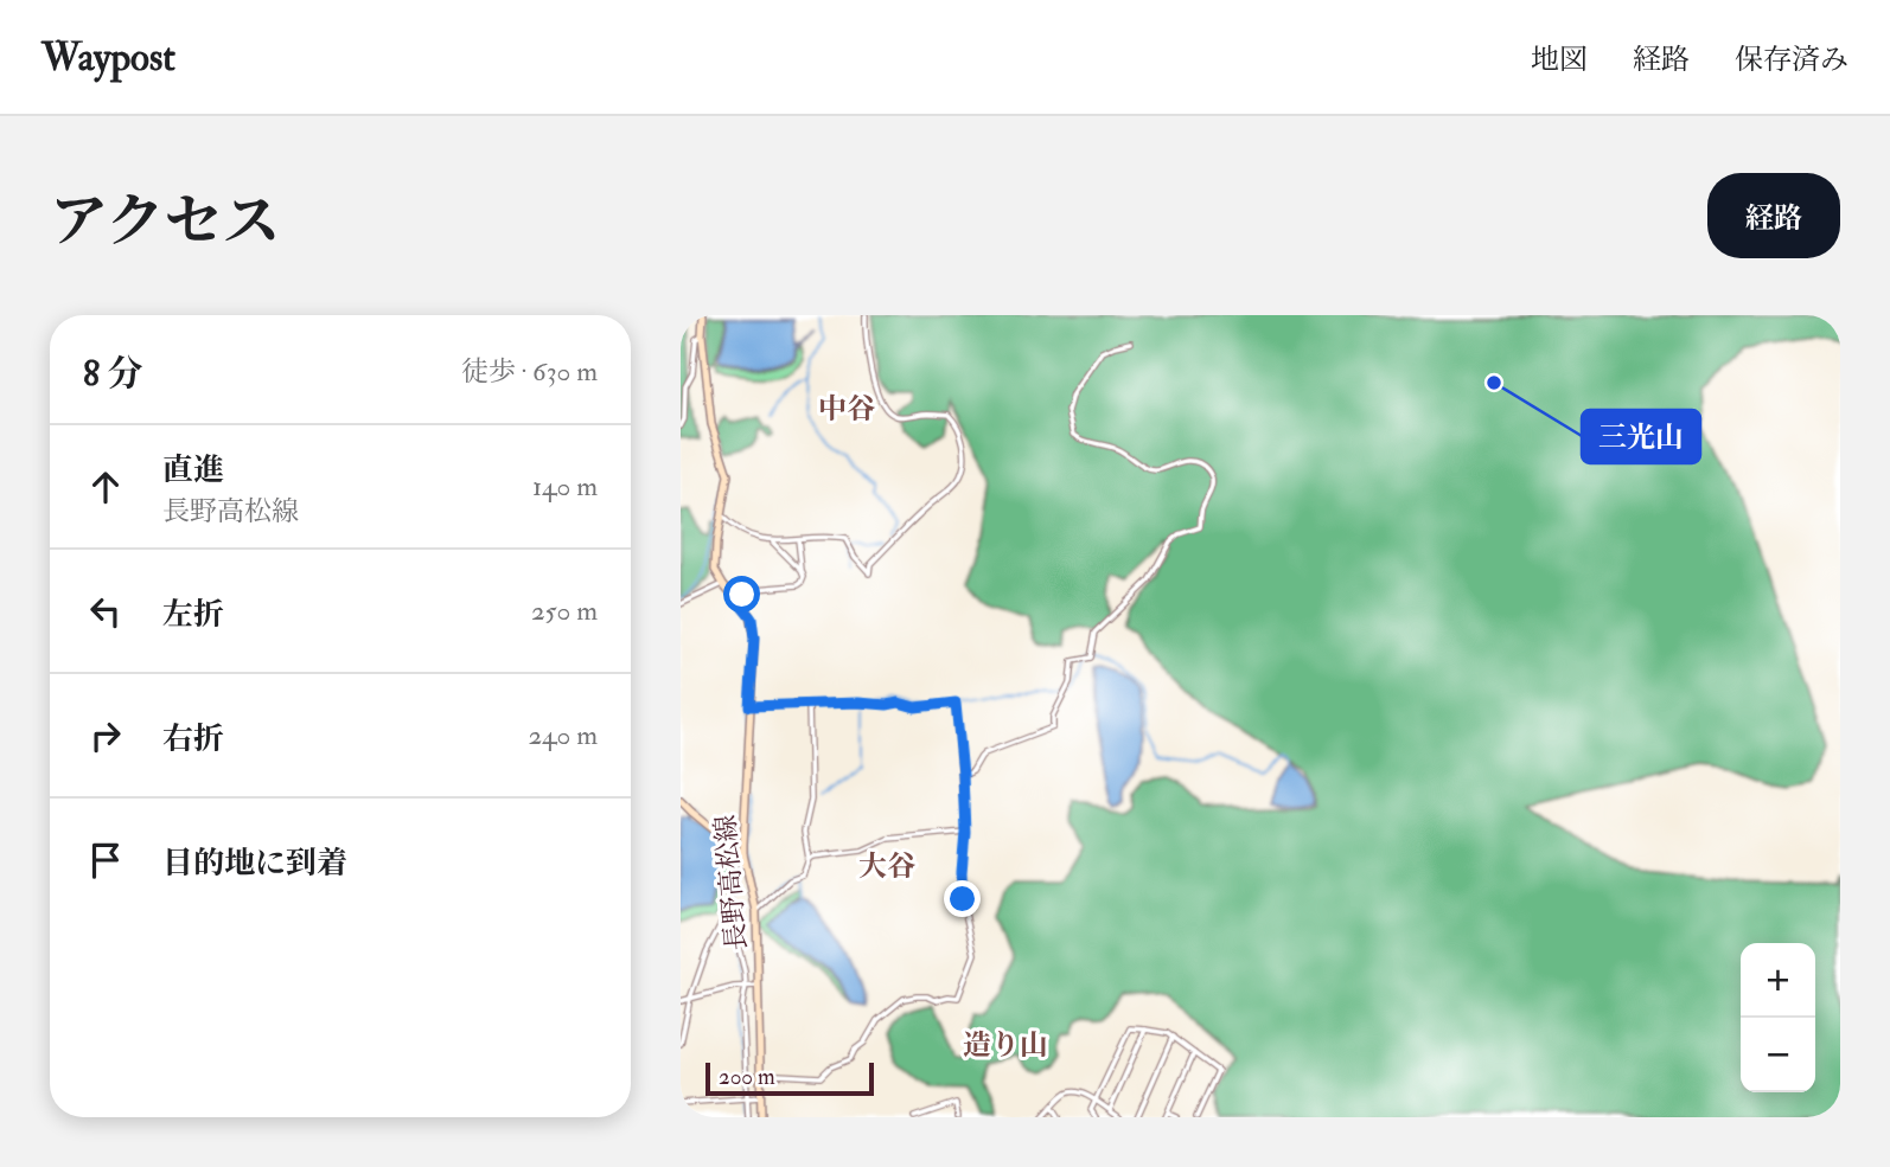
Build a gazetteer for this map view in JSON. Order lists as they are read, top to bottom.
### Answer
{
  "streets": {
    "main road": ["長野高松線"]
  },
  "districts": ["中谷", "大谷", "造り山"],
  "places": ["三光山"],
  "scale_bar": "200 m",
  "page": {
    "header": "Waypost",
    "nav": ["地図", "経路", "保存済み"],
    "buttons": "経路",
    "title": "アクセス",
    "heading": ["8 分", "徒歩 · 630 m"],
    "list": [
      ["直進", "長野高松線", "140 m"],
      ["左折", "250 m"],
      ["右折", "240 m"],
      "目的地に到着"
    ],
    "map_buttons": ["+", "−"],
    "scale": "200 m"
  }
}
